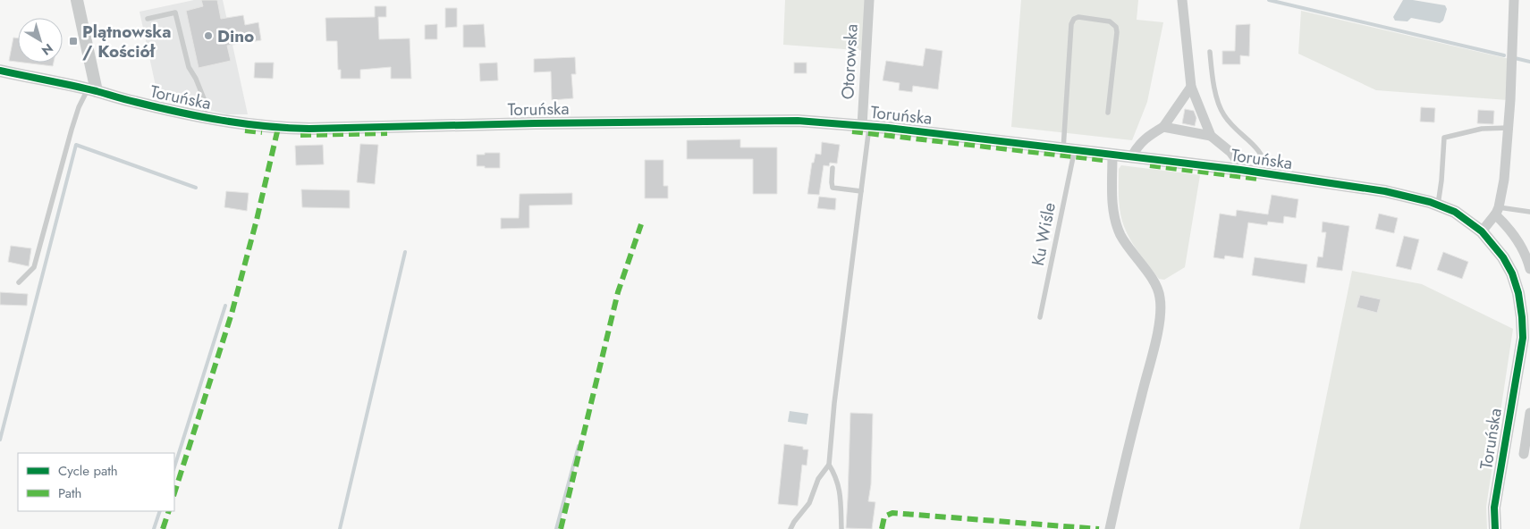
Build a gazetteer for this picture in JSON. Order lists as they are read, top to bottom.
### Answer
{
  "streets": {
    "street": ["Otorowska", "Toruńska"],
    "lane": ["Ku Wiśle"]
  },
  "crossings": [
    ["Otorowska", "Toruńska"],
    ["Toruńska", "Ku Wiśle"]
  ],
  "places": {
    "other": ["Dino"],
    "transit": ["Plątnowska / Kościół"]
  },
  "legend": ["Cycle path", "Path"],
  "north": "bottom right"
}
